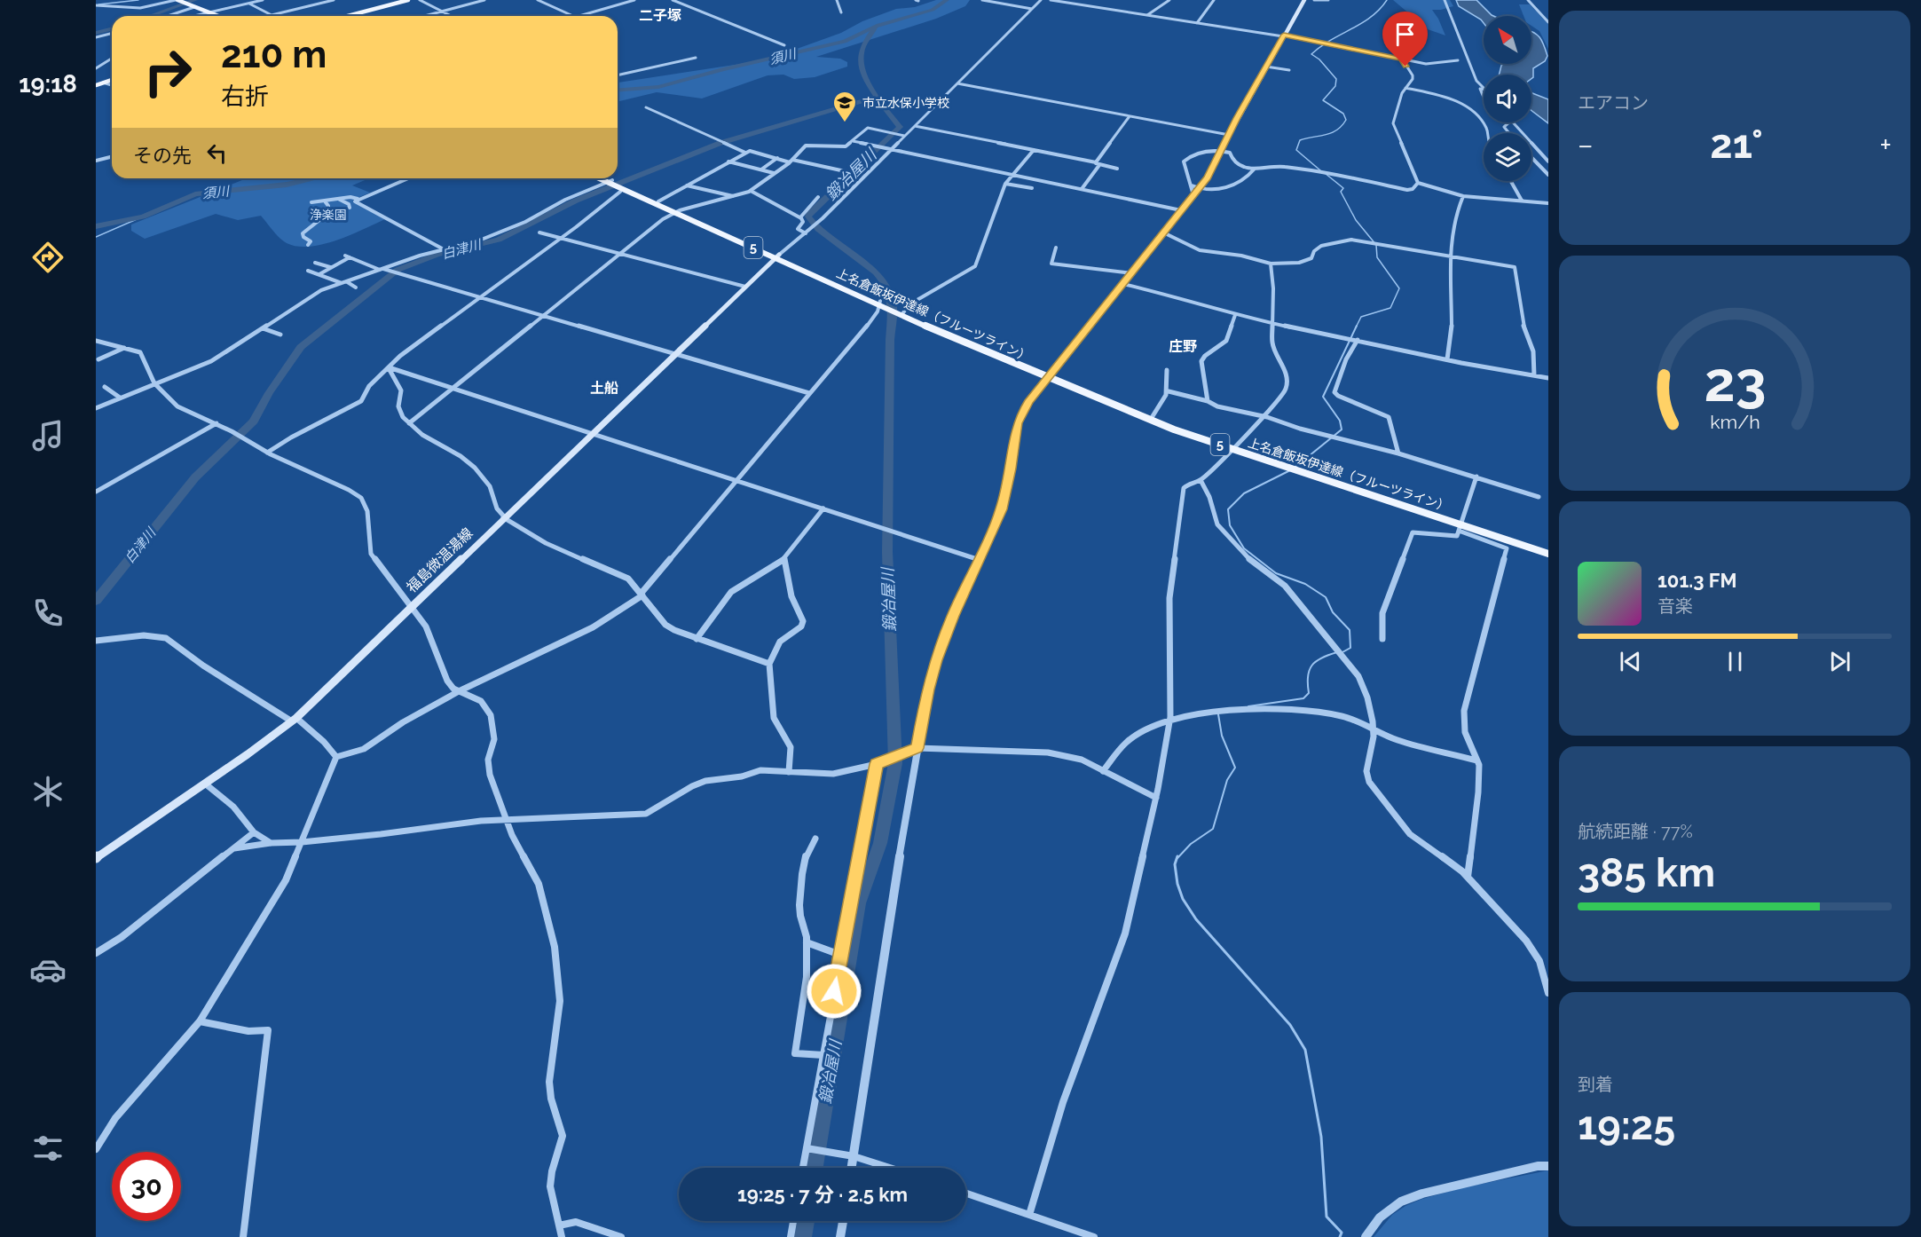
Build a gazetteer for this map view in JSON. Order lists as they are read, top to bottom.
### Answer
{
  "streets": {
    "main road": ["5", "上名倉飯坂伊達線（フルーツライン）", "福島微温湯線"]
  },
  "crossings": [
    ["上名倉飯坂伊達線（フルーツライン）", "福島微温湯線"]
  ],
  "districts": ["二子塚", "庄野", "土船"],
  "water": ["須川", "鍛冶屋川", "白津川"],
  "parks": ["浄楽園"],
  "places": {
    "school or university": ["市立水保小学校"]
  },
  "north": "top left",
  "page": {
    "tabs": "19:18",
    "tile": [
      "エアコン",
      ["航続距離 · 77%", "385 km"],
      ["到着", "19:25"]
    ],
    "turn": ["210 m", "右折"],
    "heat": ["−", "21°", "+"],
    "then": "その先",
    "song": ["101.3 FM", "音楽"],
    "limit": "30",
    "trip": "19:25 · 7 分 · 2.5 km",
    "gauge": ["23", "km/h"]
  }
}
